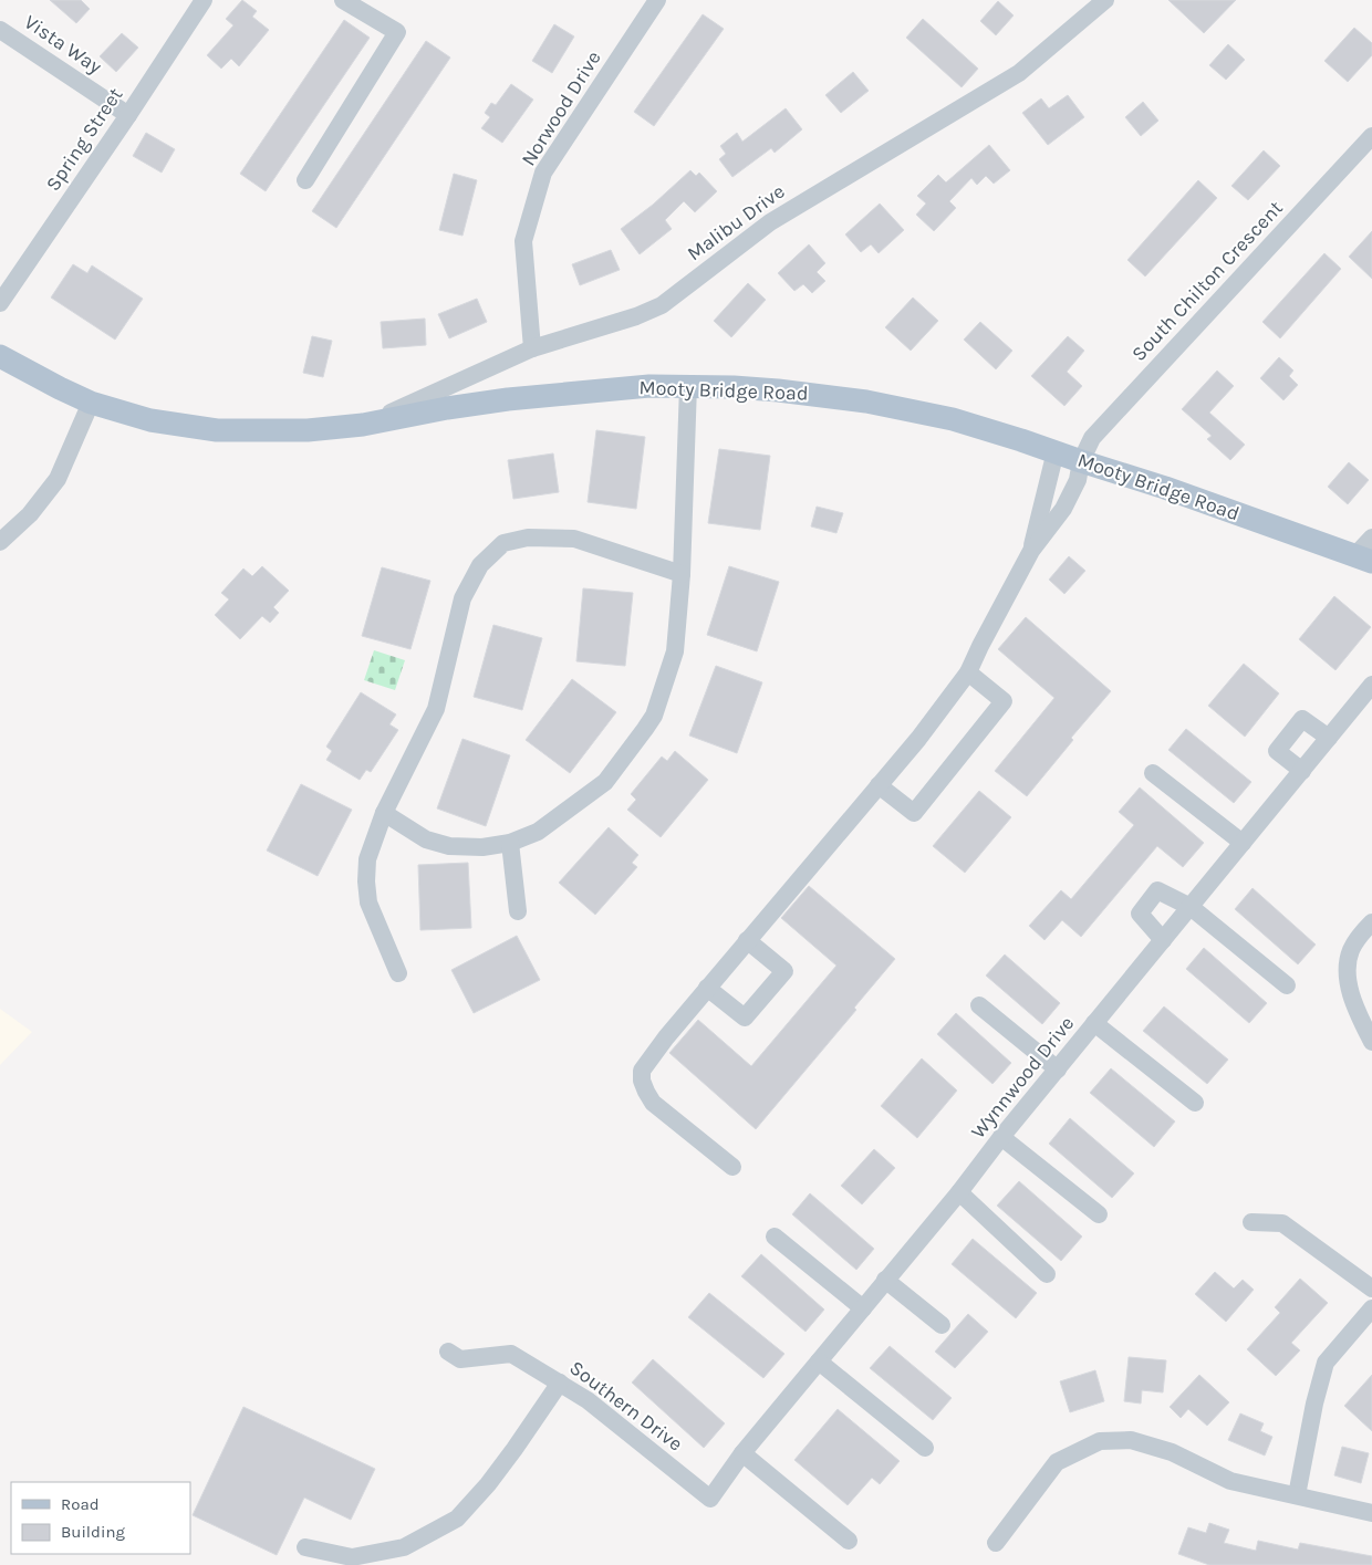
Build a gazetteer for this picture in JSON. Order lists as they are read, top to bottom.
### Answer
{
  "streets": {
    "main road": ["Mooty Bridge Road"],
    "street": [
      "Vista Way",
      "Norwood Drive",
      "Spring Street",
      "Malibu Drive",
      "South Chilton Crescent",
      "Wynnwood Drive",
      "Southern Drive"
    ]
  },
  "crossings": [
    ["Vista Way", "Spring Street"],
    ["Norwood Drive", "Malibu Drive"],
    ["Malibu Drive", "Mooty Bridge Road"],
    ["South Chilton Crescent", "Mooty Bridge Road"],
    ["Wynnwood Drive", "Southern Drive"]
  ],
  "legend": ["Road", "Building"]
}
